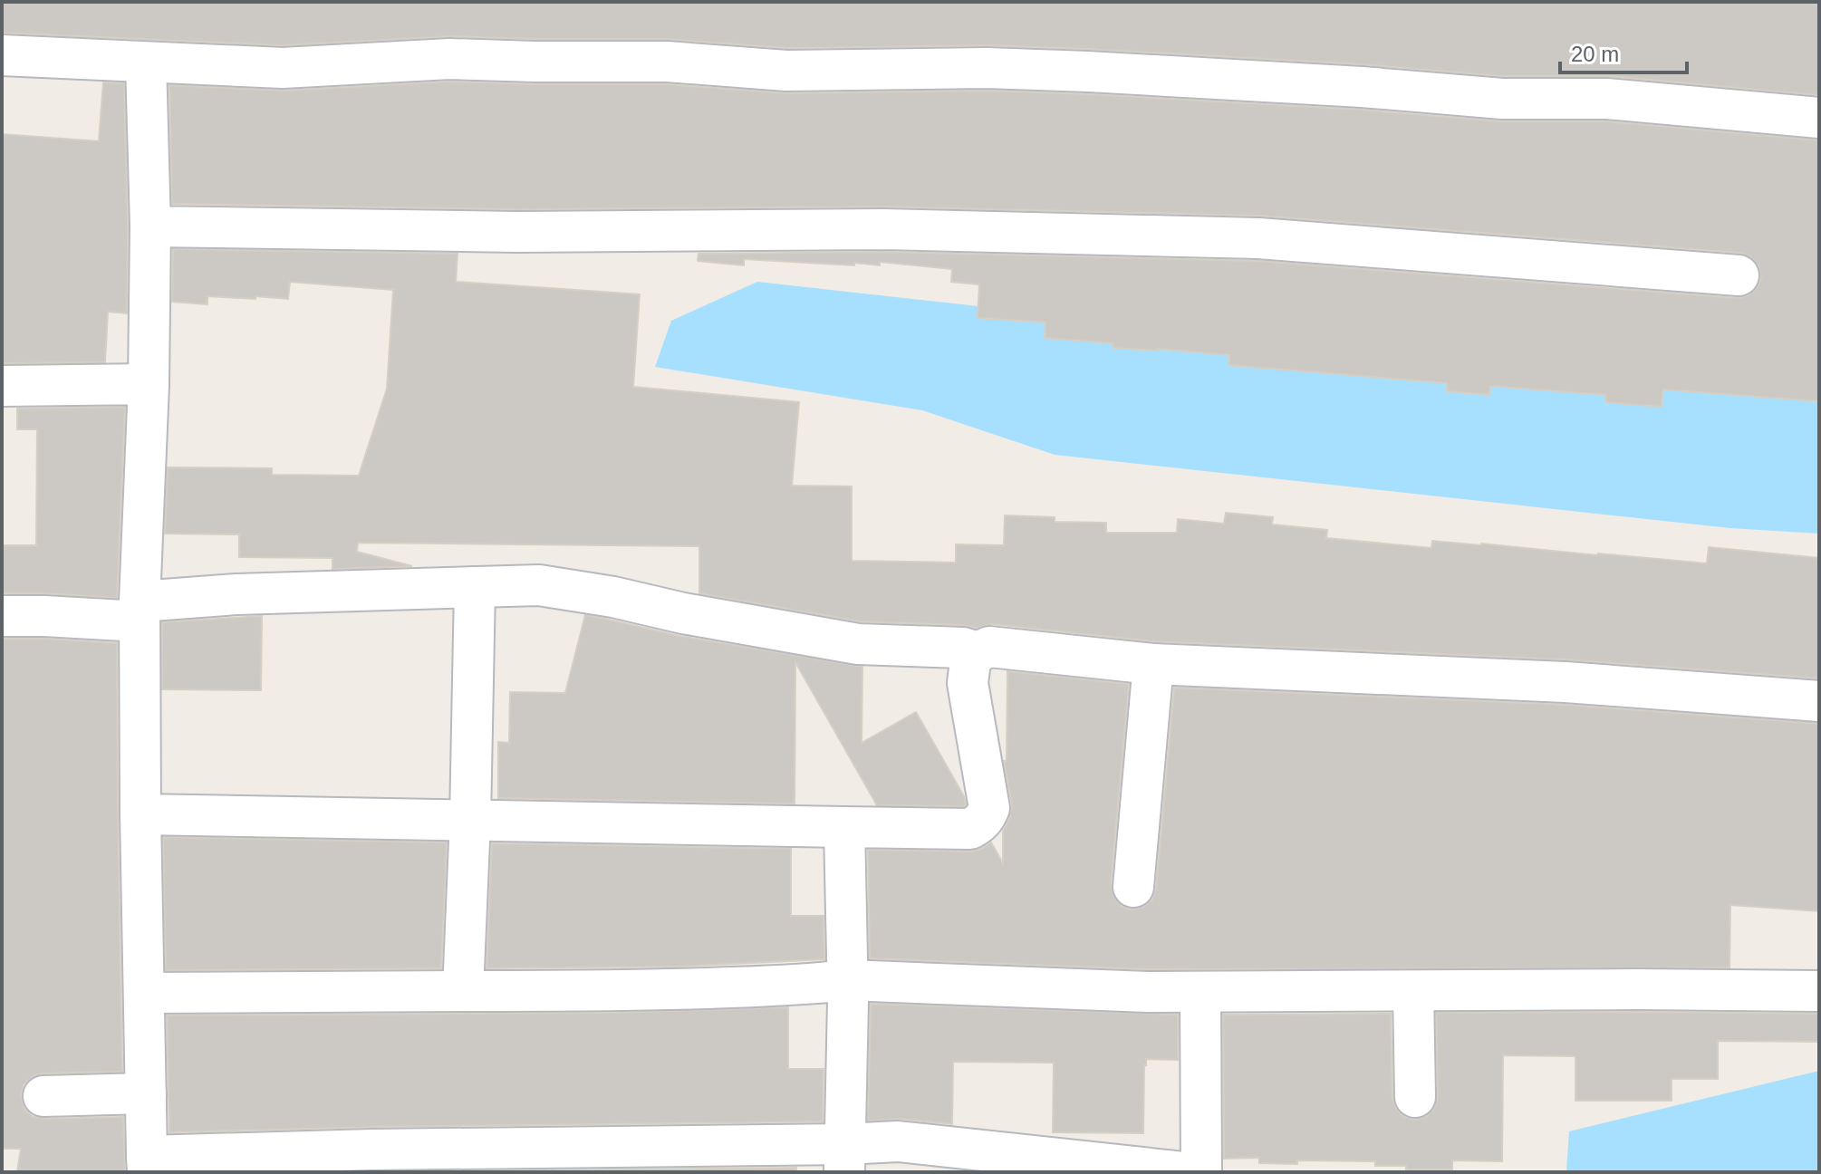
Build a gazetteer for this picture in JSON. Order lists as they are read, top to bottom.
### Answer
{
  "scale_bar": "20 m"
}
